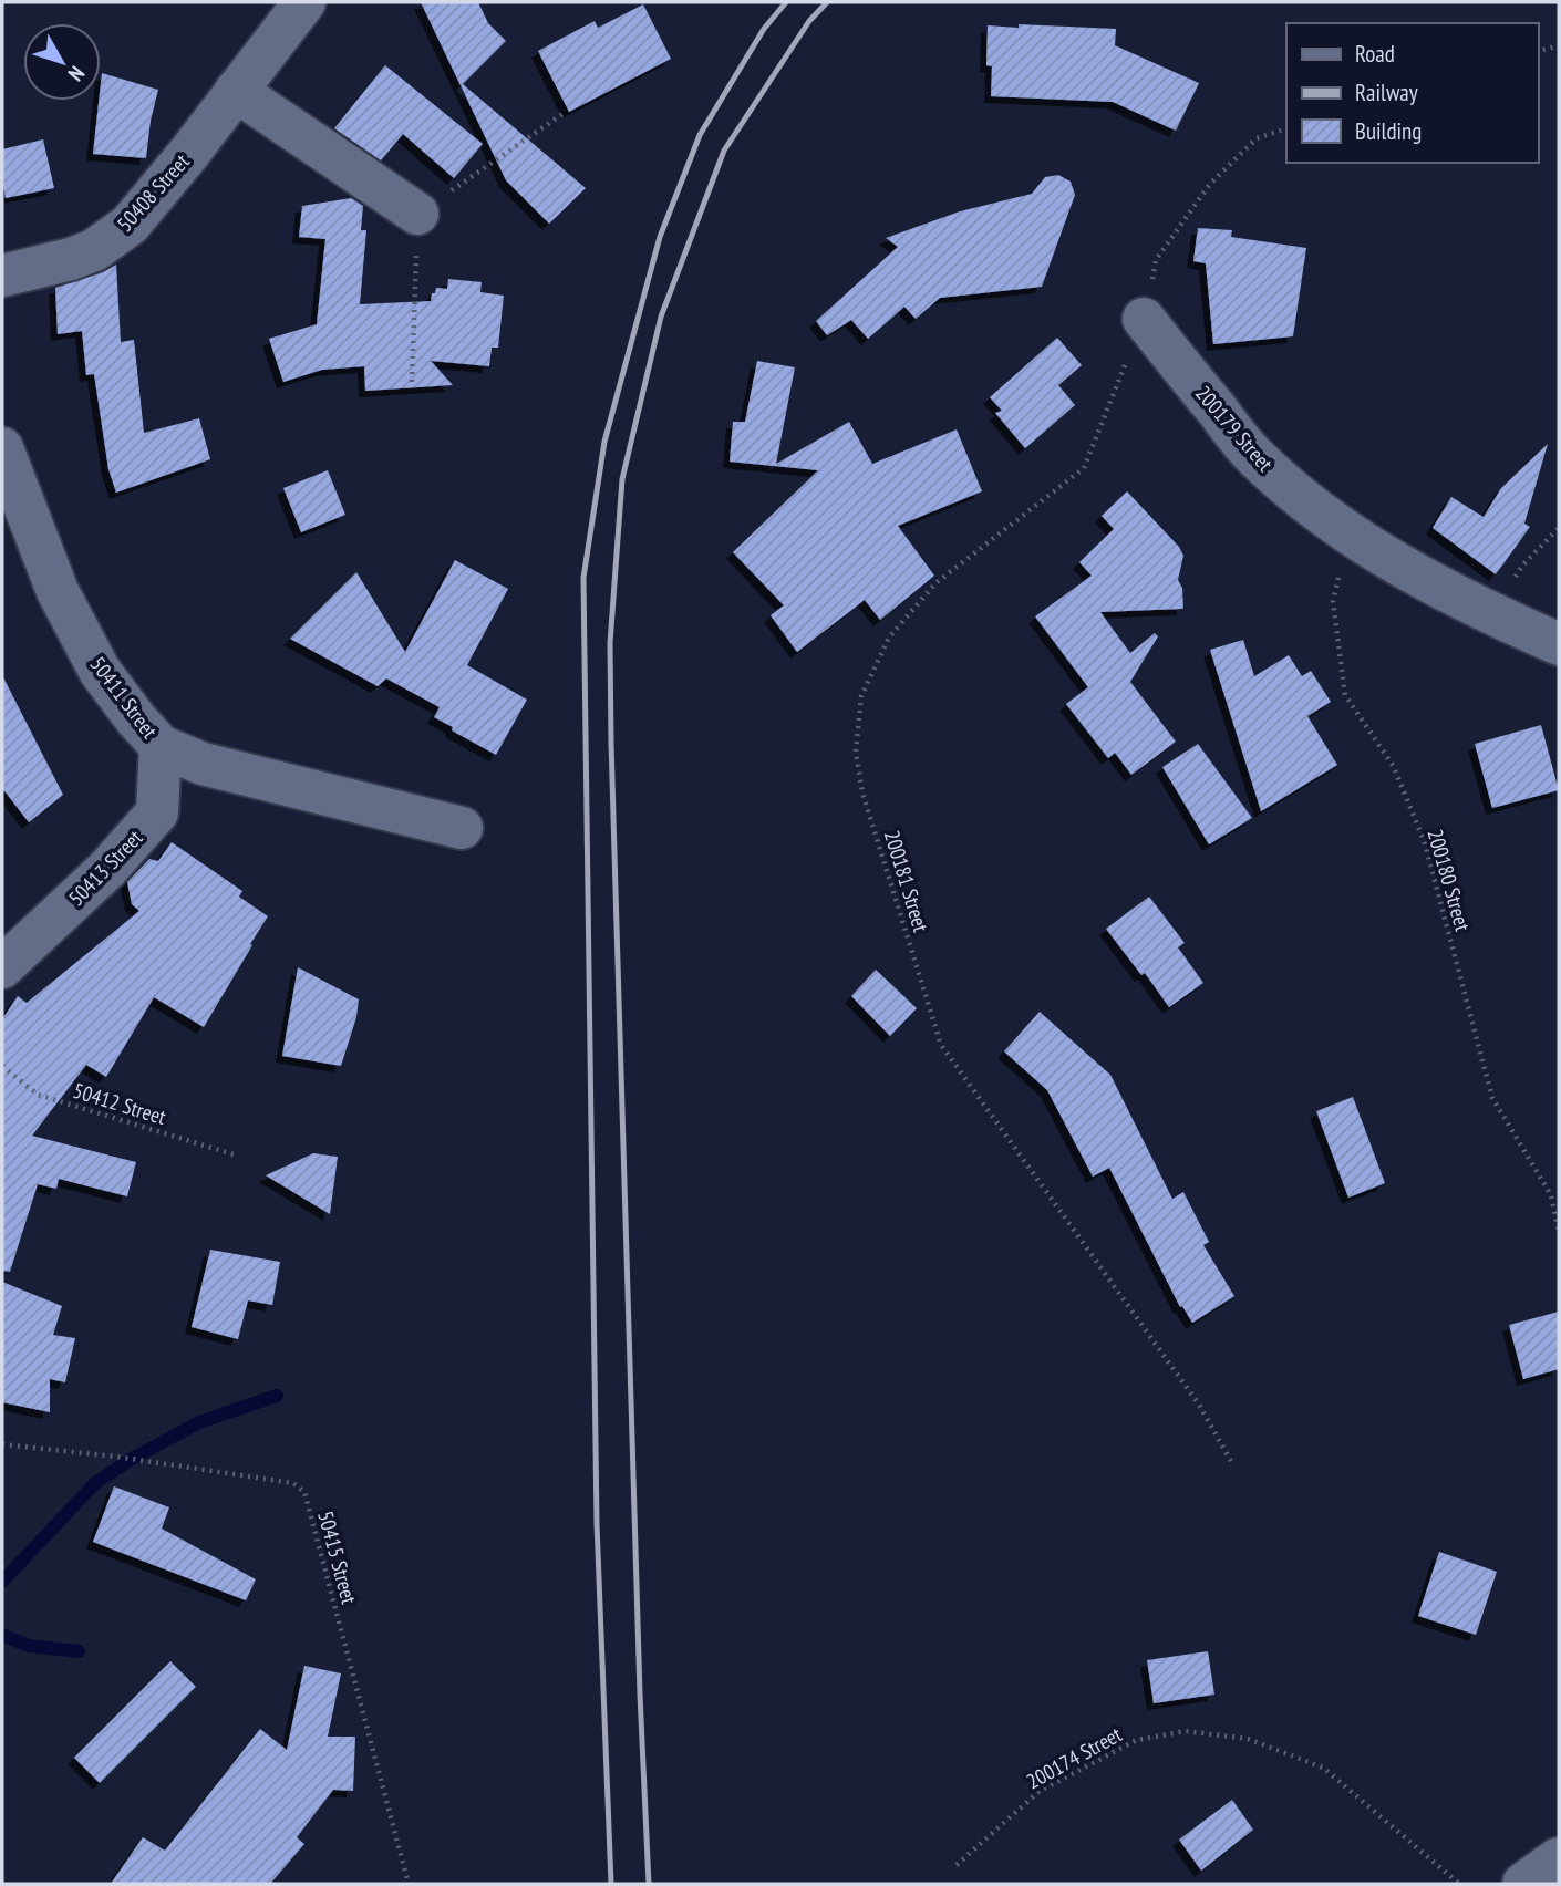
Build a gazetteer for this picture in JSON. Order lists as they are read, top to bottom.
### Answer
{
  "streets": {
    "street": [
      "50408 Street",
      "200179 Street",
      "50411 Street",
      "50413 Street"
    ],
    "path": [
      "200180 Street",
      "200181 Street",
      "50412 Street",
      "50415 Street",
      "200174 Street"
    ]
  },
  "crossings": [
    ["200179 Street", "200180 Street"],
    ["200179 Street", "200181 Street"],
    ["50411 Street", "50413 Street"]
  ],
  "legend": ["Road", "Railway", "Building"],
  "north": "bottom right"
}
